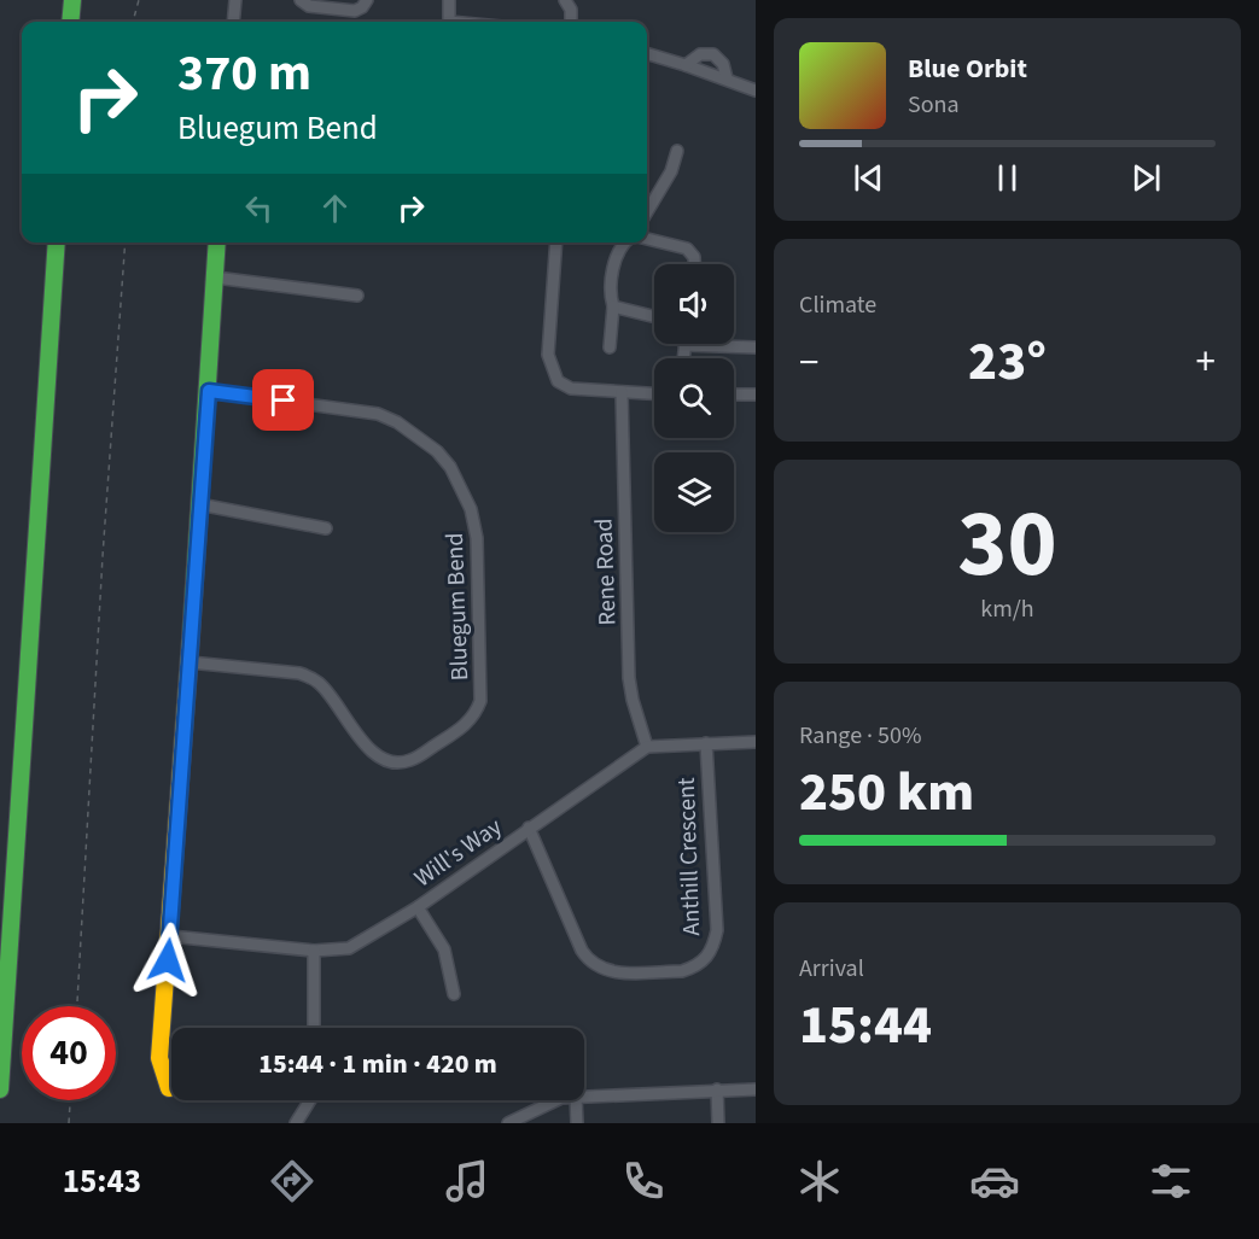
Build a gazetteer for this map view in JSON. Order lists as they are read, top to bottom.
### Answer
{
  "streets": {
    "street": [
      "Rene Road",
      "Bluegum Bend",
      "Will's Way",
      "Anthill Crescent"
    ]
  },
  "crossings": [
    ["Rene Road", "Will's Way"],
    ["Will's Way", "Anthill Crescent"]
  ],
  "page": {
    "turn": ["370 m", "Bluegum Bend"],
    "song": ["Blue Orbit", "Sona"],
    "tile": [
      "Climate",
      ["30", "km/h"],
      ["Range · 50%", "250 km"],
      ["Arrival", "15:44"]
    ],
    "heat": ["−", "23°", "+"],
    "limit": "40",
    "trip": "15:44 · 1 min · 420 m",
    "tabs": "15:43"
  }
}
